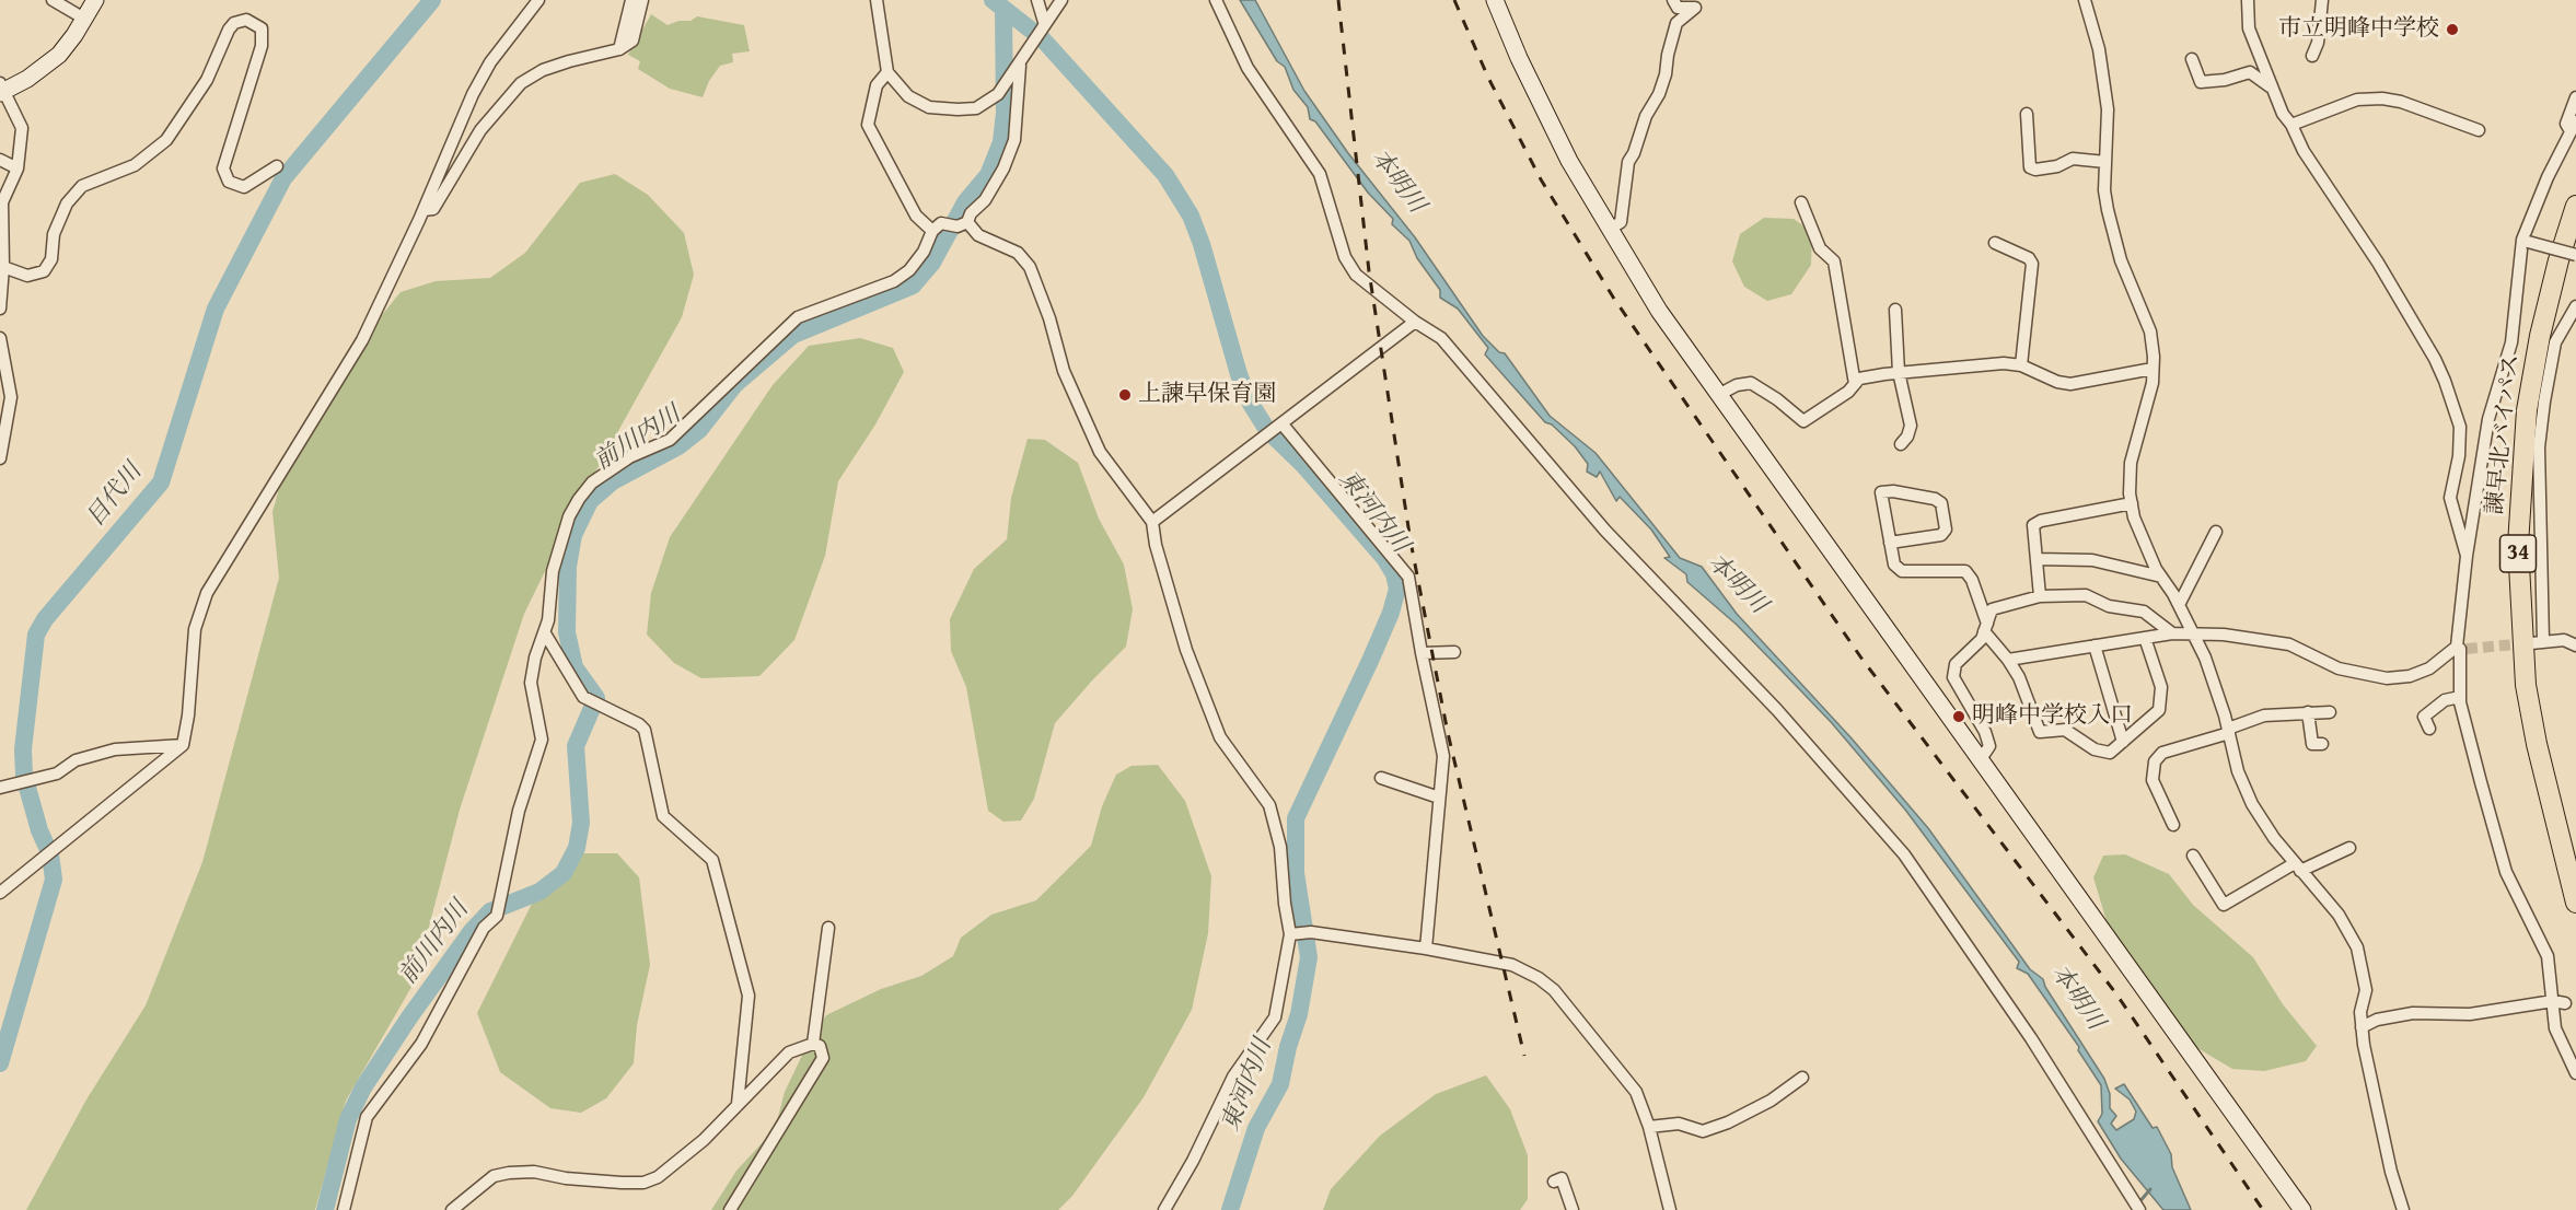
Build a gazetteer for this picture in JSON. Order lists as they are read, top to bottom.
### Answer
{
  "streets": {
    "highway": ["諫早北バイパス", "34"]
  },
  "water": [
    "本明川",
    "前川内川",
    "目代川",
    "東河内川"
  ],
  "places": ["市立明峰中学校", "上諫早保育園", "明峰中学校入口"]
}
